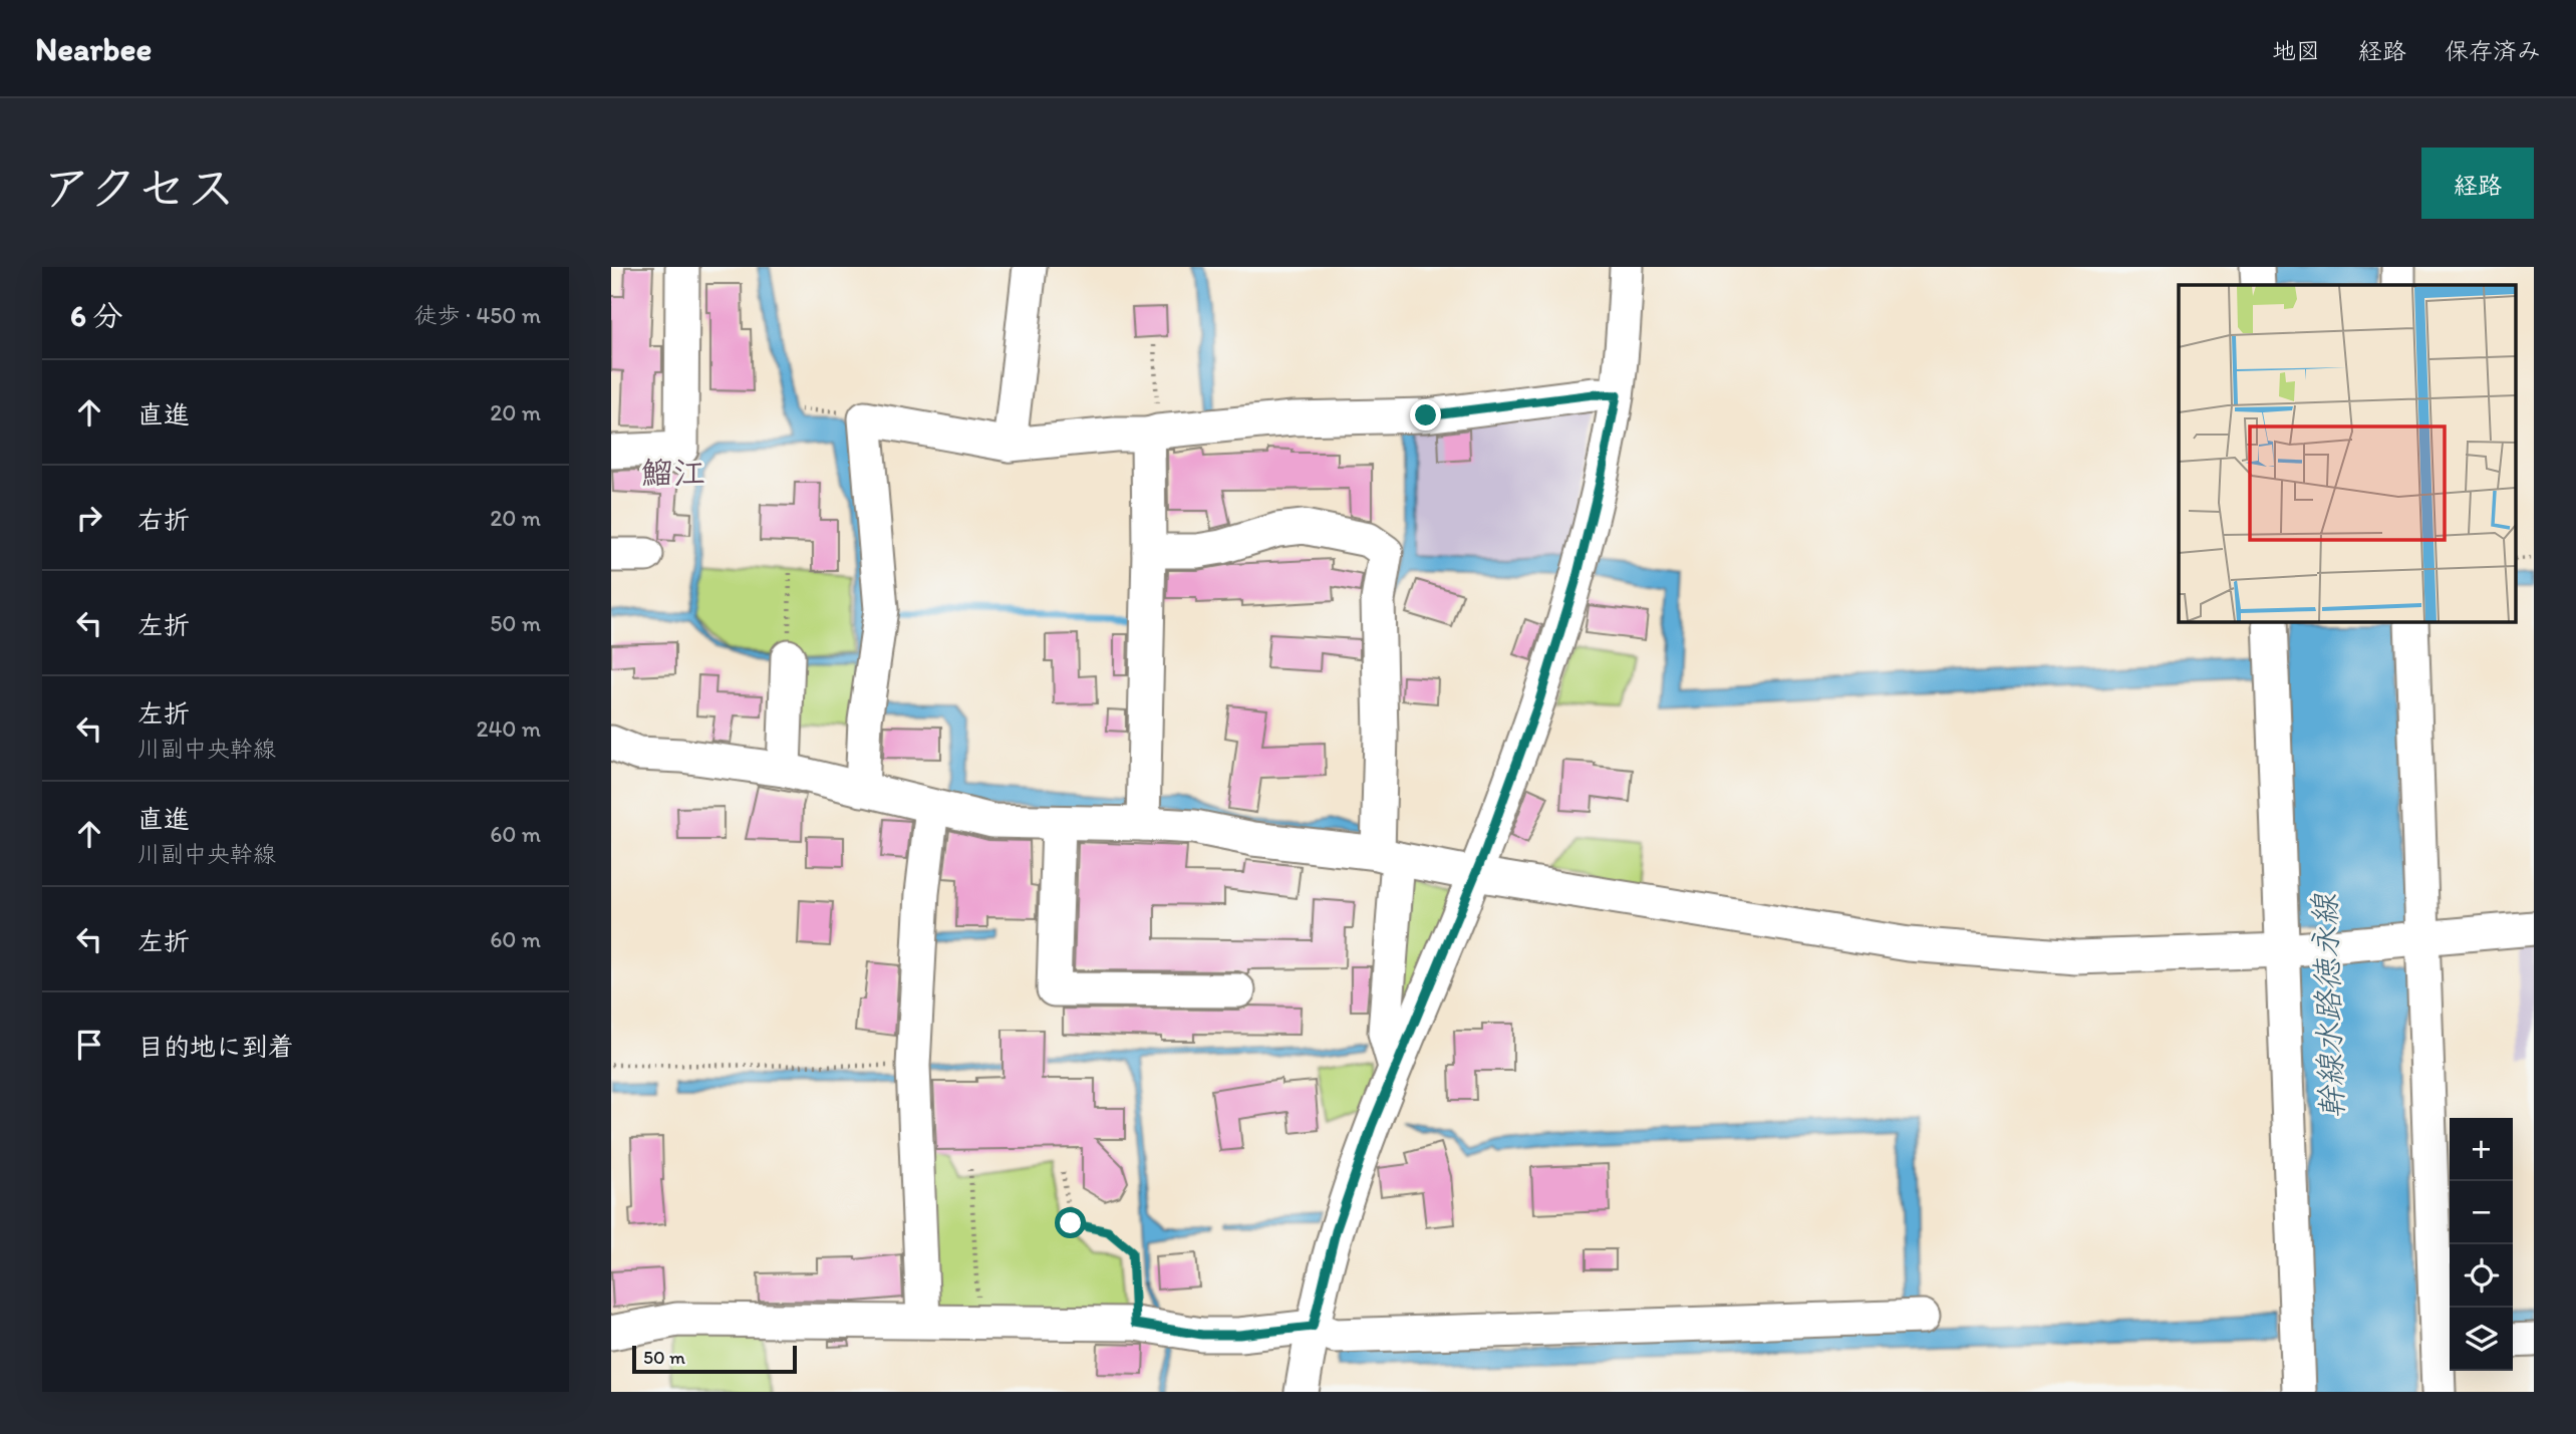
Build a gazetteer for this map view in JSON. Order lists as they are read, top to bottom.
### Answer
{
  "districts": ["鰡江"],
  "water": ["幹線水路徳永線"],
  "scale_bar": "50 m",
  "page": {
    "header": "Nearbee",
    "nav": ["地図", "経路", "保存済み"],
    "title": "アクセス",
    "buttons": "経路",
    "heading": ["6 分", "徒歩 · 450 m"],
    "list": [
      ["直進", "20 m"],
      ["右折", "20 m"],
      ["左折", "50 m"],
      ["左折", "川副中央幹線", "240 m"],
      ["直進", "川副中央幹線", "60 m"],
      ["左折", "60 m"],
      "目的地に到着"
    ],
    "map_buttons": ["+", "−"],
    "scale": "50 m"
  }
}
